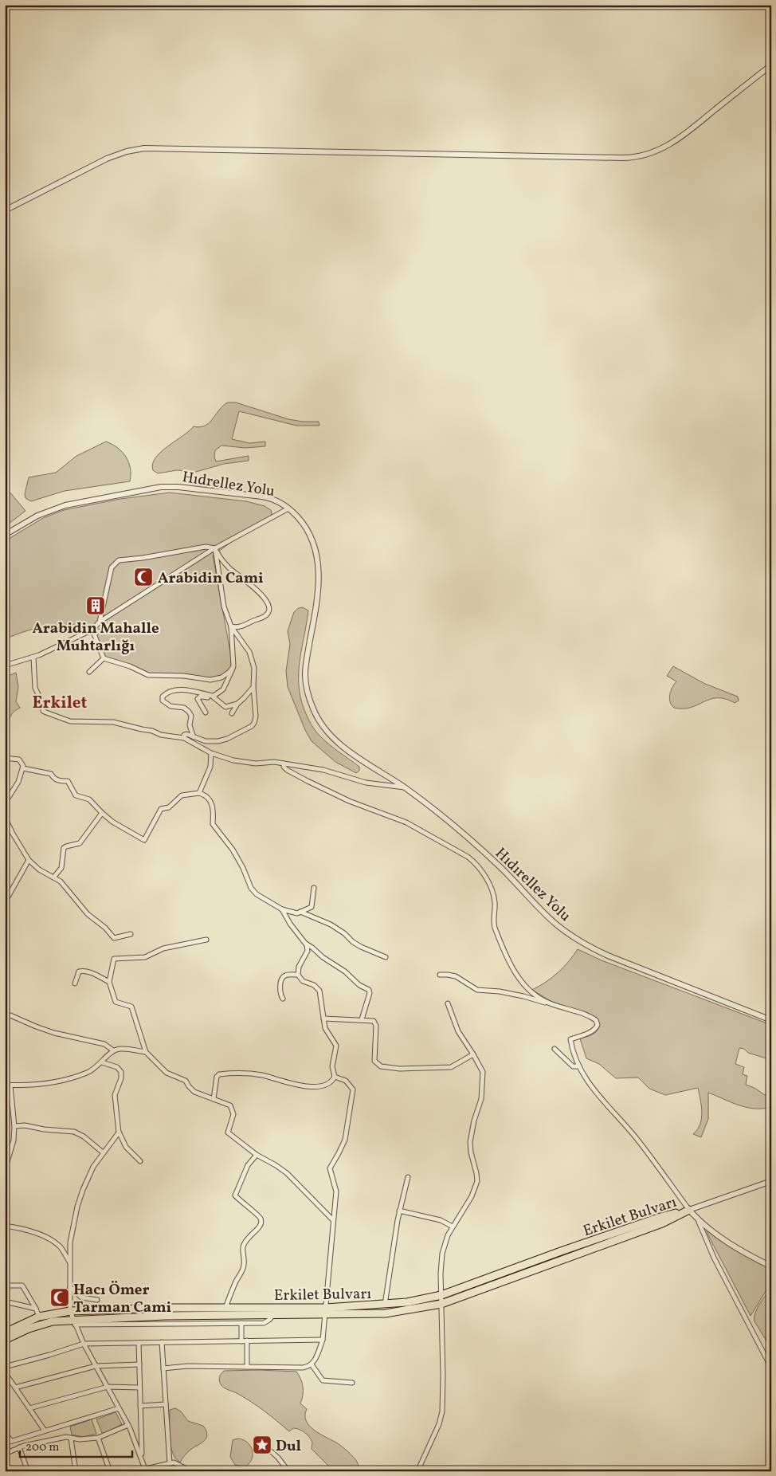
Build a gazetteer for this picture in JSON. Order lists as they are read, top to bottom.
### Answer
{
  "streets": {
    "main road": ["Erkilet Bulvarı"],
    "street": ["Hıdrellez Yolu", "Hıdırellez Yolu"]
  },
  "crossings": [
    ["Hıdrellez Yolu", "Hıdırellez Yolu"]
  ],
  "districts": ["Erkilet"],
  "places": {
    "mosque": ["Arabidin Cami", "Hacı Ömer Tarman Cami"],
    "building": ["Arabidin Mahalle Muhtarlığı"],
    "place": ["Dul"]
  },
  "scale_bar": "200 m"
}
